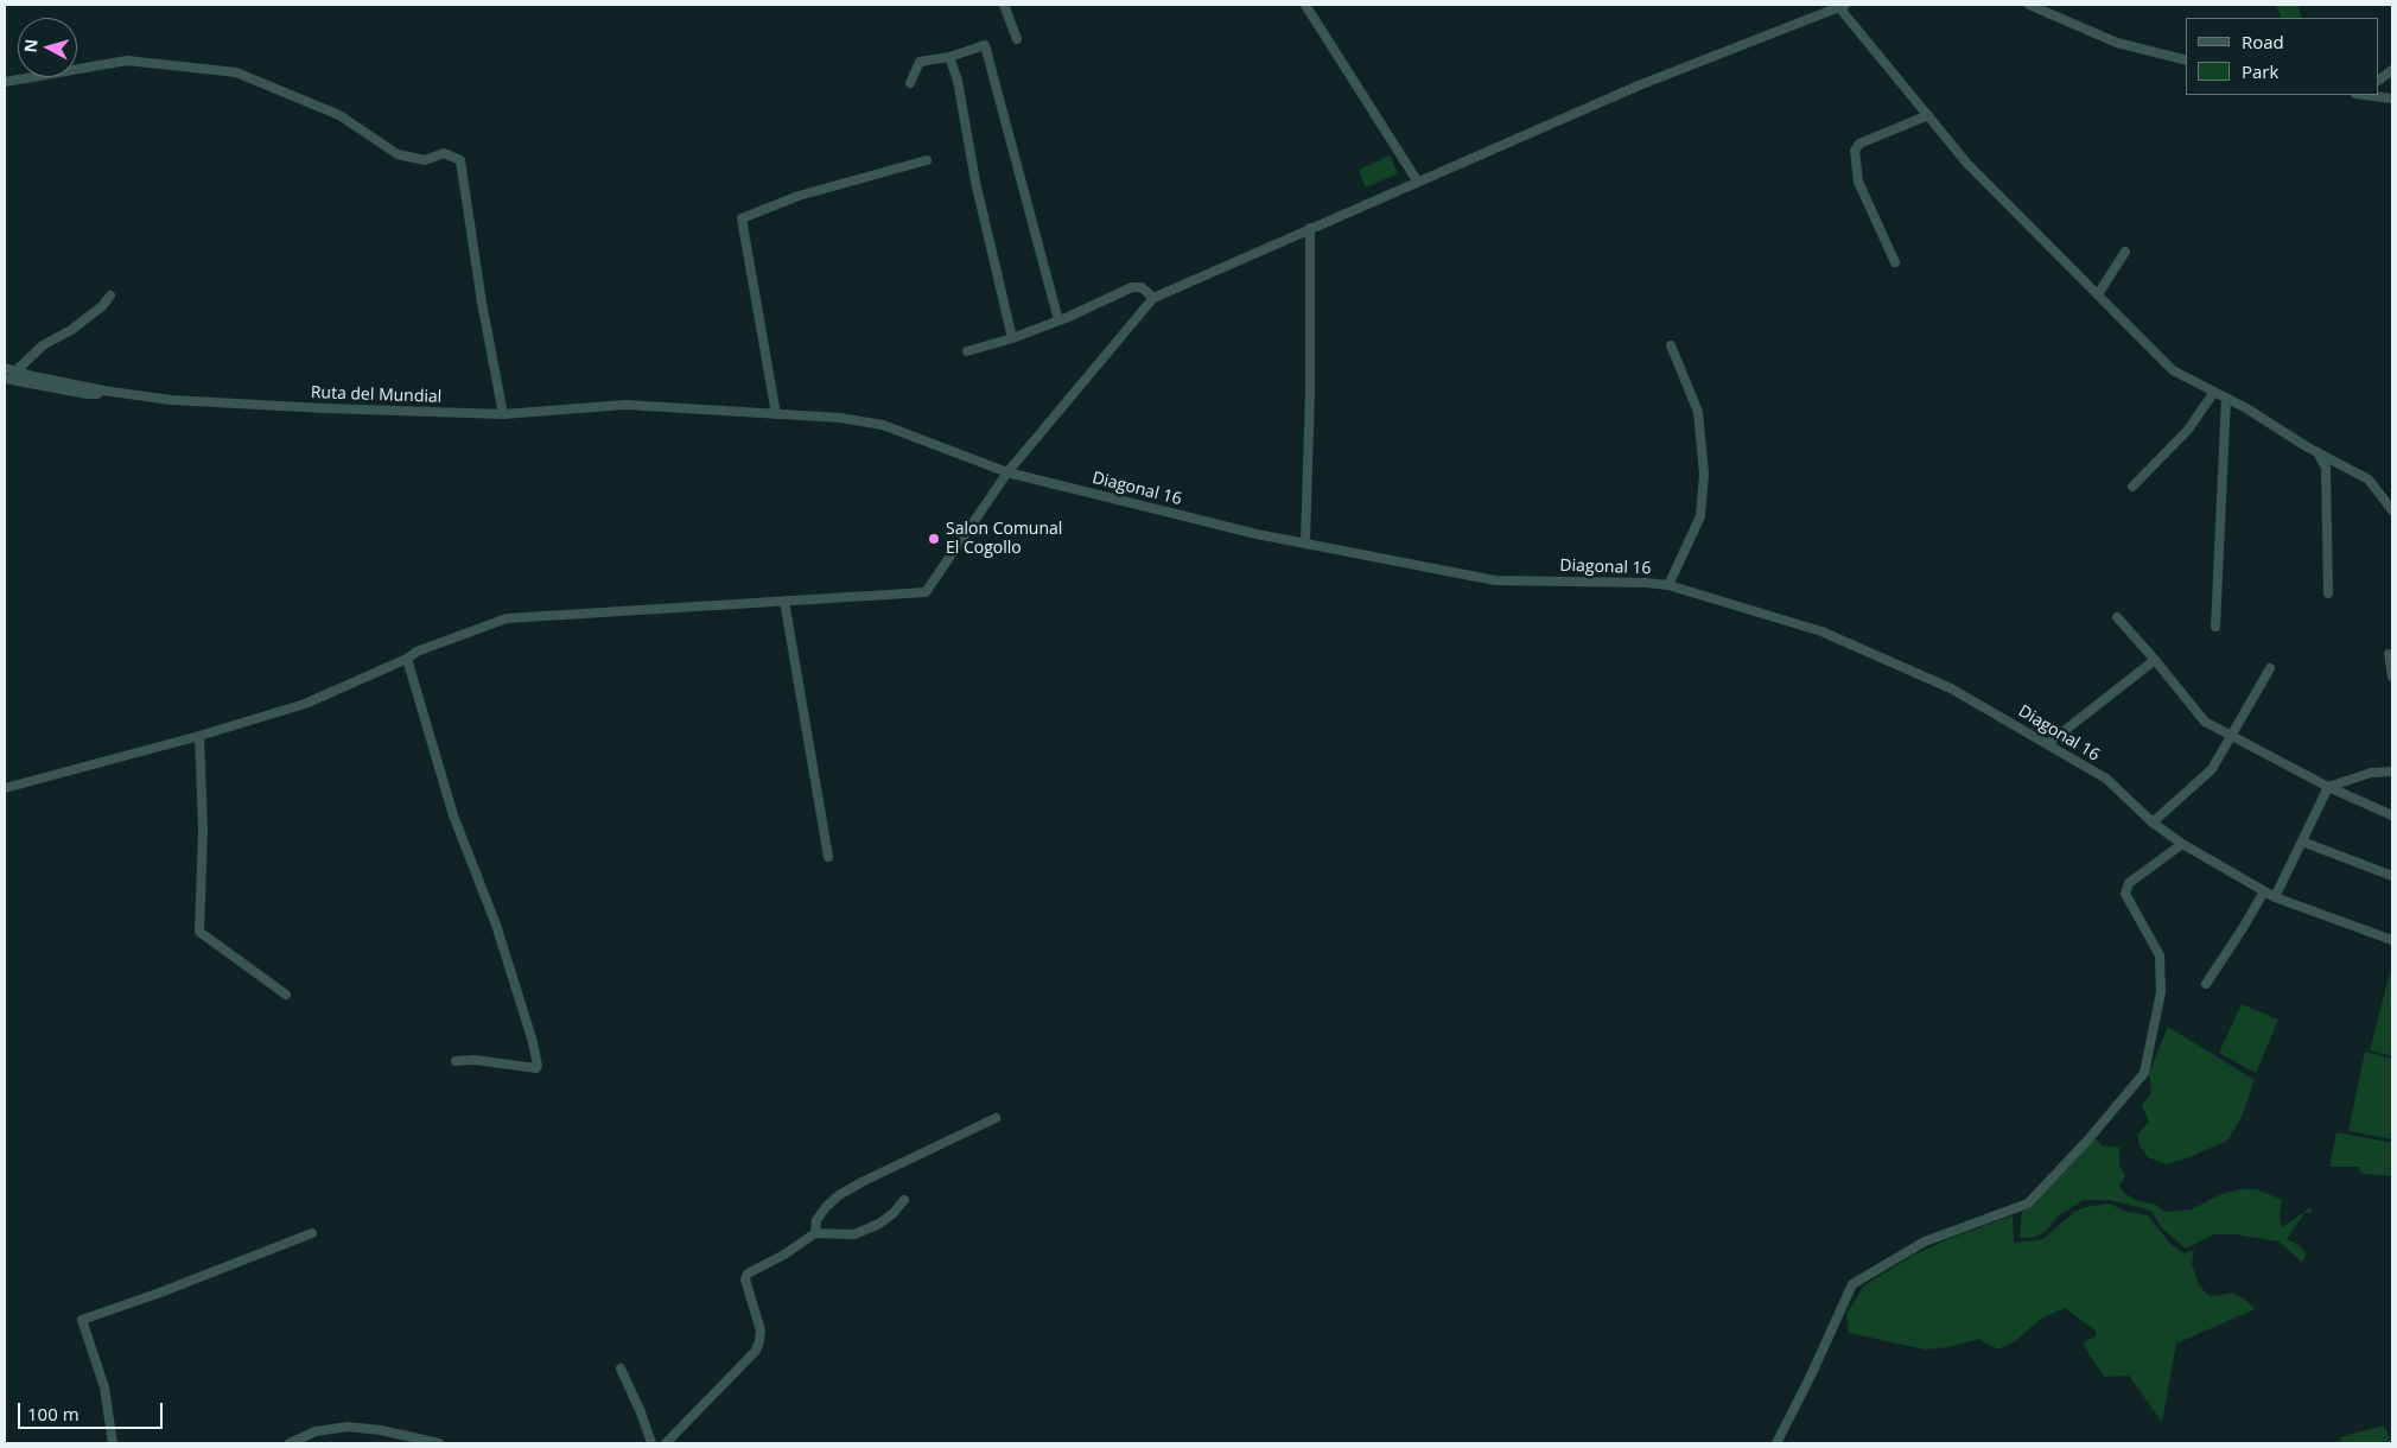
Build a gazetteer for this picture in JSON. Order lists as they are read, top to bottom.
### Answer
{
  "streets": {
    "street": ["Ruta del Mundial", "Diagonal 16"]
  },
  "crossings": [
    ["Ruta del Mundial", "Diagonal 16"]
  ],
  "places": ["Salon Comunal El Cogollo"],
  "legend": ["Road", "Park"],
  "scale_bar": "100 m",
  "north": "left"
}
